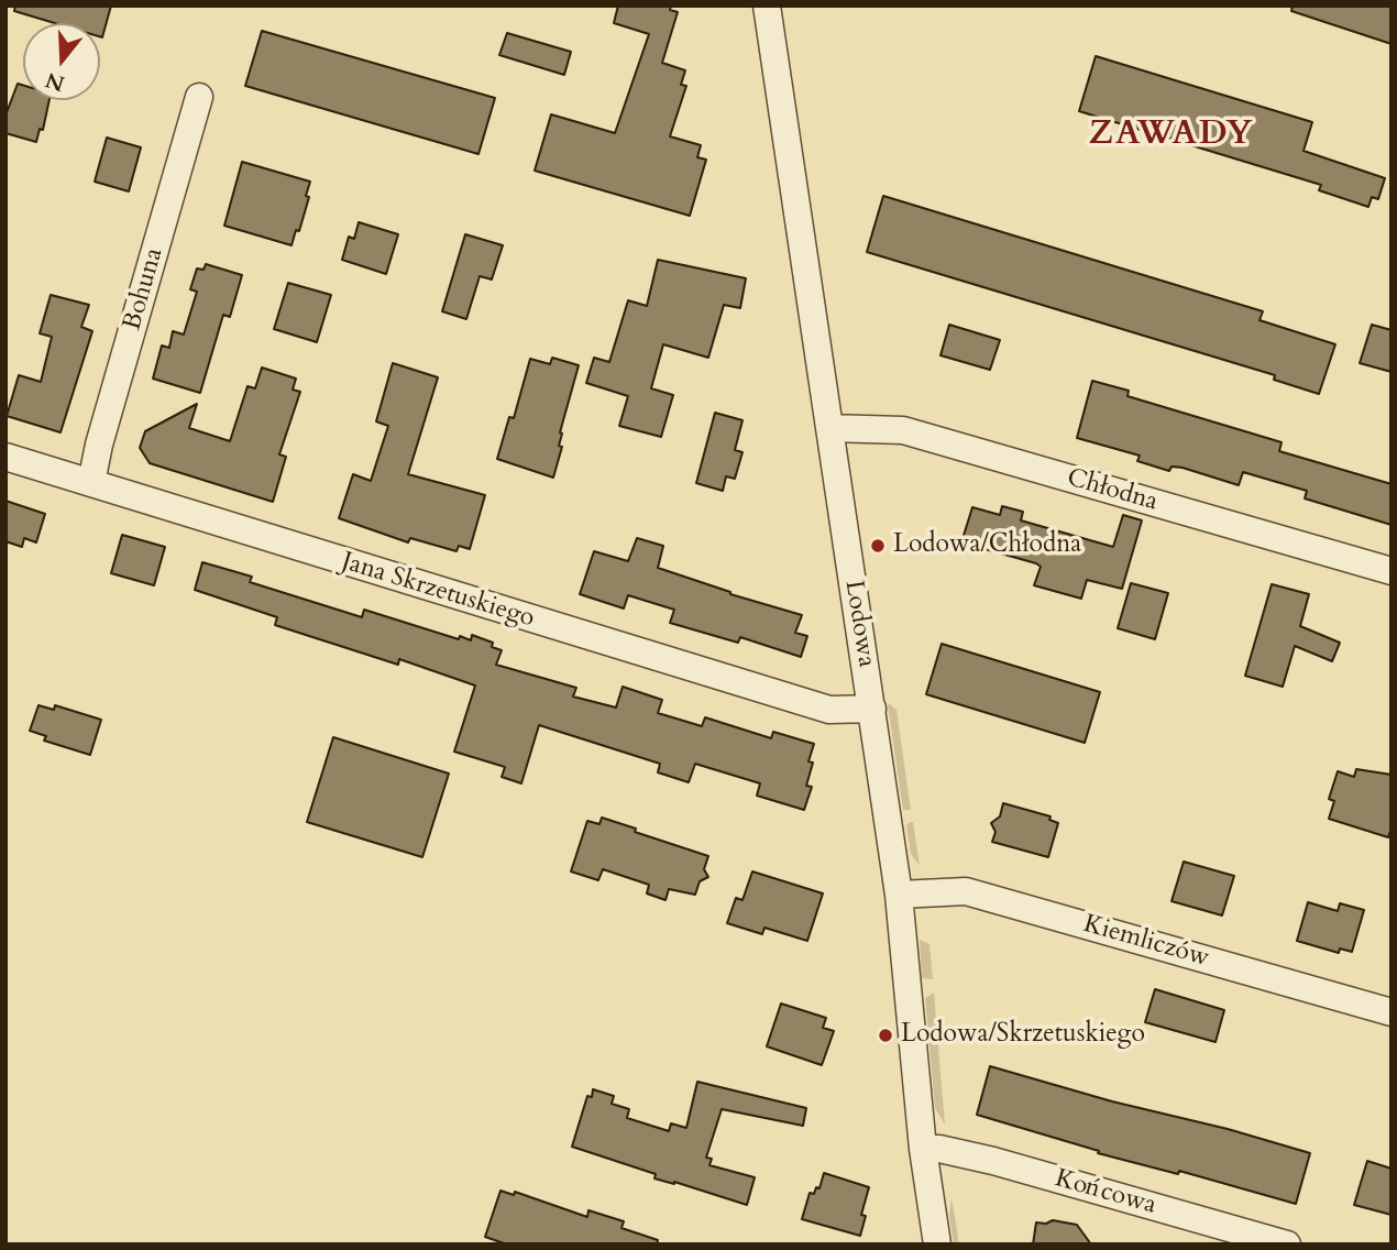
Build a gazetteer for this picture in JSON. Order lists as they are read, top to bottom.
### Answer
{
  "streets": {
    "street": [
      "Bohuna",
      "Chłodna",
      "Jana Skrzetuskiego",
      "Lodowa",
      "Kiemliczów",
      "Końcowa"
    ]
  },
  "crossings": [
    ["Bohuna", "Jana Skrzetuskiego"],
    ["Chłodna", "Lodowa"],
    ["Jana Skrzetuskiego", "Lodowa"],
    ["Lodowa", "Kiemliczów"],
    ["Lodowa", "Końcowa"]
  ],
  "districts": ["ZAWADY"],
  "places": ["Lodowa/Chłodna", "Lodowa/Skrzetuskiego"],
  "north": "bottom"
}
